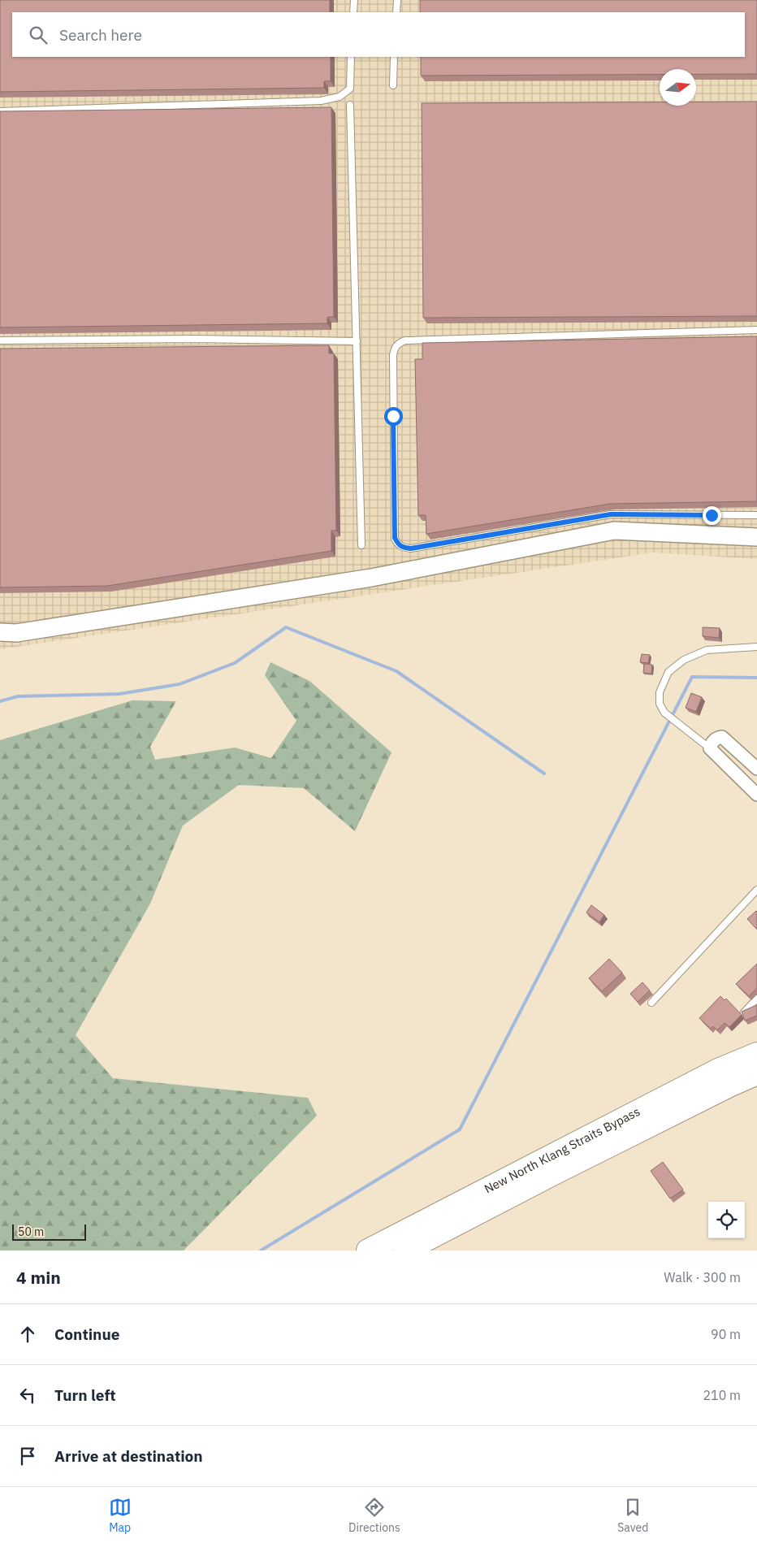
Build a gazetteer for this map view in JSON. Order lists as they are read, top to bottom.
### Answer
{
  "streets": {
    "highway": ["New North Klang Straits Bypass"]
  },
  "scale_bar": "50 m",
  "north": "right",
  "page": {
    "search": "Search here",
    "scale": "50 m",
    "heading": ["4 min", "Walk · 300 m"],
    "list": [
      ["Continue", "90 m"],
      ["Turn left", "210 m"],
      "Arrive at destination"
    ],
    "nav": ["Map", "Directions", "Saved"]
  }
}
